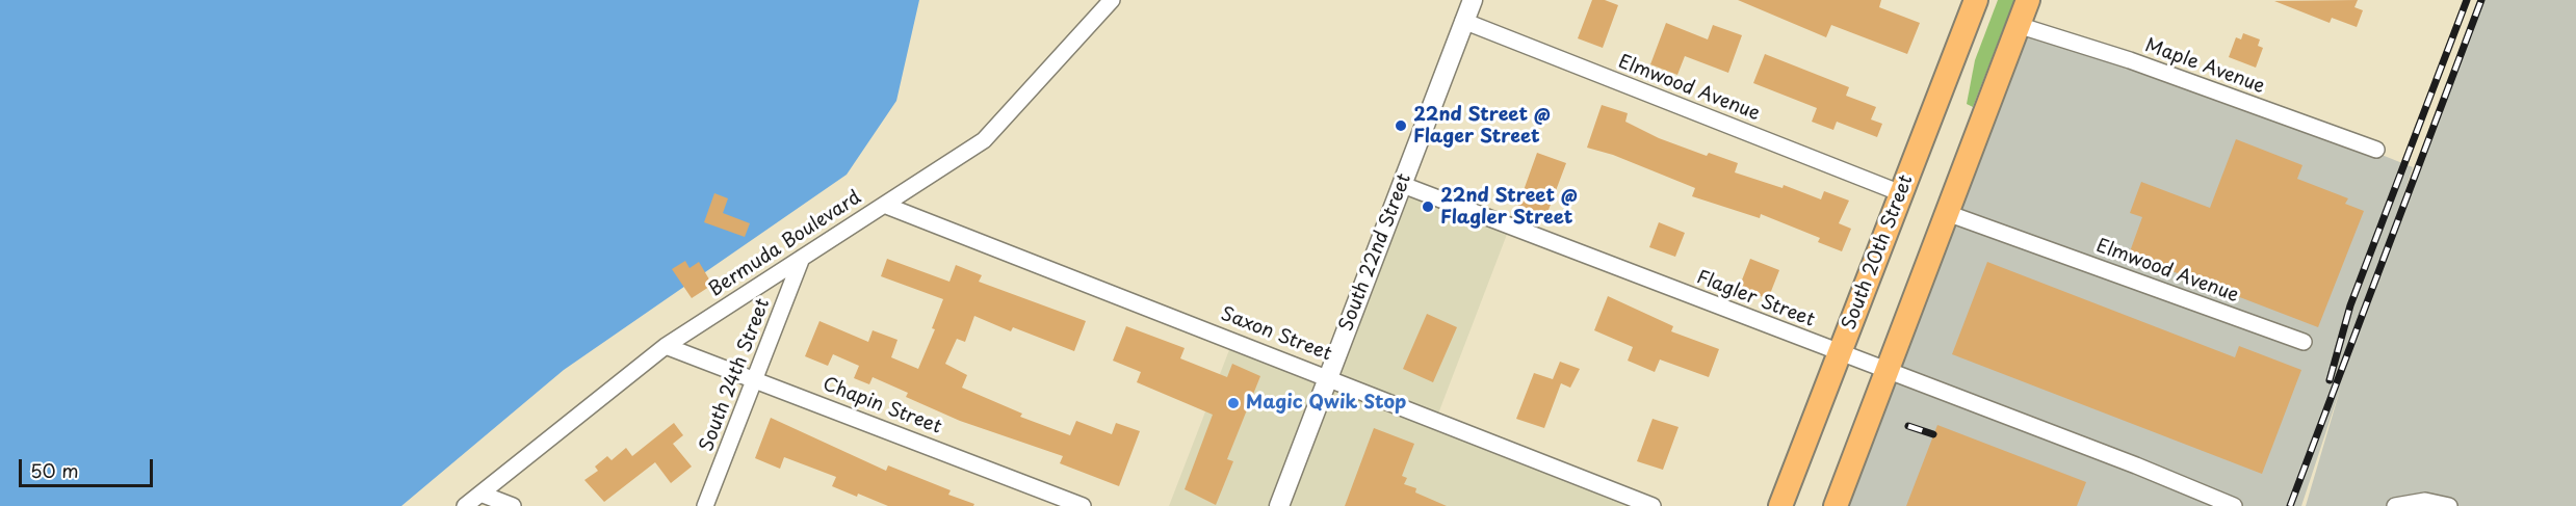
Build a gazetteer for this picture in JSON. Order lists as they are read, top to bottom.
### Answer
{
  "streets": {
    "main road": ["South 20th Street"],
    "street": [
      "Maple Avenue",
      "Elmwood Avenue",
      "Bermuda Boulevard",
      "South 22nd Street",
      "Flagler Street",
      "Saxon Street",
      "South 24th Street",
      "Chapin Street"
    ]
  },
  "crossings": [
    ["Elmwood Avenue", "South 22nd Street"],
    ["Elmwood Avenue", "South 20th Street"],
    ["Bermuda Boulevard", "Saxon Street"],
    ["Bermuda Boulevard", "South 24th Street"],
    ["Bermuda Boulevard", "Chapin Street"],
    ["South 22nd Street", "Flagler Street"],
    ["South 22nd Street", "Saxon Street"],
    ["South 20th Street", "Flagler Street"],
    ["South 24th Street", "Chapin Street"]
  ],
  "places": ["22nd Street @ Flager Street", "22nd Street @ Flagler Street", "Magic Qwik Stop"],
  "scale_bar": "50 m"
}
